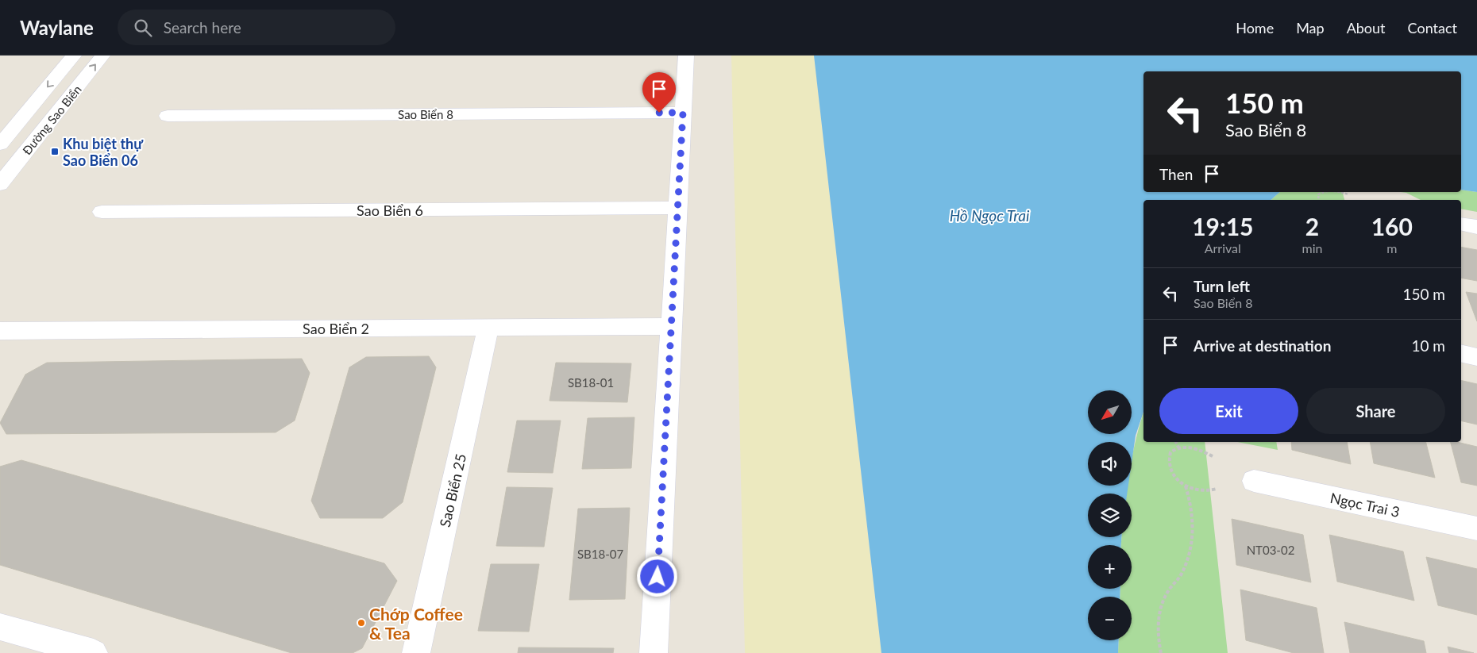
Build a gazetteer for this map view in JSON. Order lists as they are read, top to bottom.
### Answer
{
  "streets": {
    "street": [
      "Sao Biển 8",
      "Đường Sao Biển",
      "Sao Biển 6",
      "Sao Biển 2",
      "Sao Biển 25",
      "Ngọc Trai 3"
    ]
  },
  "crossings": [
    ["Sao Biển 2", "Sao Biển 25"]
  ],
  "water": ["Hồ Ngọc Trai"],
  "places": {
    "transit": ["Khu biệt thự Sao Biển 06"],
    "other": ["Chớp Coffee & Tea"]
  },
  "house_numbers": ["SB18-01", "NT03-02", "SB18-07"],
  "north": "bottom left",
  "page": {
    "header": "Waylane",
    "search": "Search here",
    "nav": [
      "Home",
      "Map",
      "About",
      "Contact"
    ],
    "turn": ["150 m", "Sao Biển 8"],
    "then": "Then",
    "eta": [
      "19:15",
      "Arrival",
      "2",
      "min",
      "160",
      "m"
    ],
    "list": [
      {
        "name": "Turn left",
        "note": "Sao Biển 8",
        "value": "150 m"
      },
      {
        "name": "Arrive at destination",
        "value": "10 m"
      }
    ],
    "buttons": ["Exit", "Share"],
    "map_buttons": ["+", "−"]
  }
}
